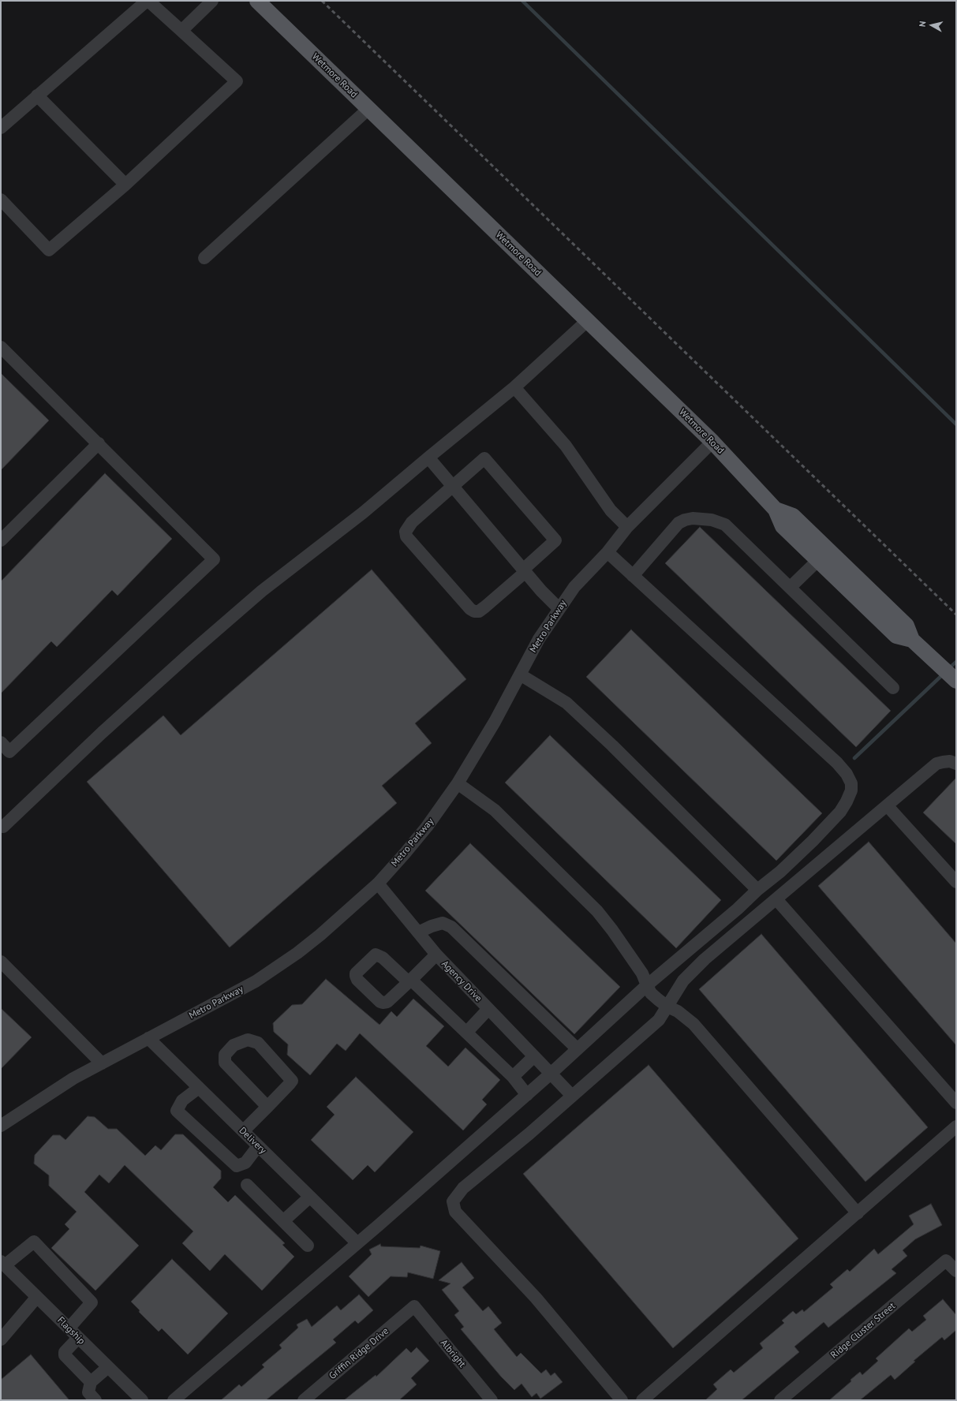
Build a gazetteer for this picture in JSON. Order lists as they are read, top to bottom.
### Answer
{
  "streets": {
    "main road": ["Wetmore Road"],
    "street": [
      "Metro Parkway",
      "Agency Drive",
      "Delivery",
      "Flagship",
      "Ridge Cluster Street",
      "Griffin Ridge Drive",
      "Albright"
    ]
  },
  "crossings": [
    ["Wetmore Road", "Metro Parkway"],
    ["Metro Parkway", "Agency Drive"],
    ["Metro Parkway", "Delivery"],
    ["Griffin Ridge Drive", "Albright"]
  ],
  "north": "left"
}
